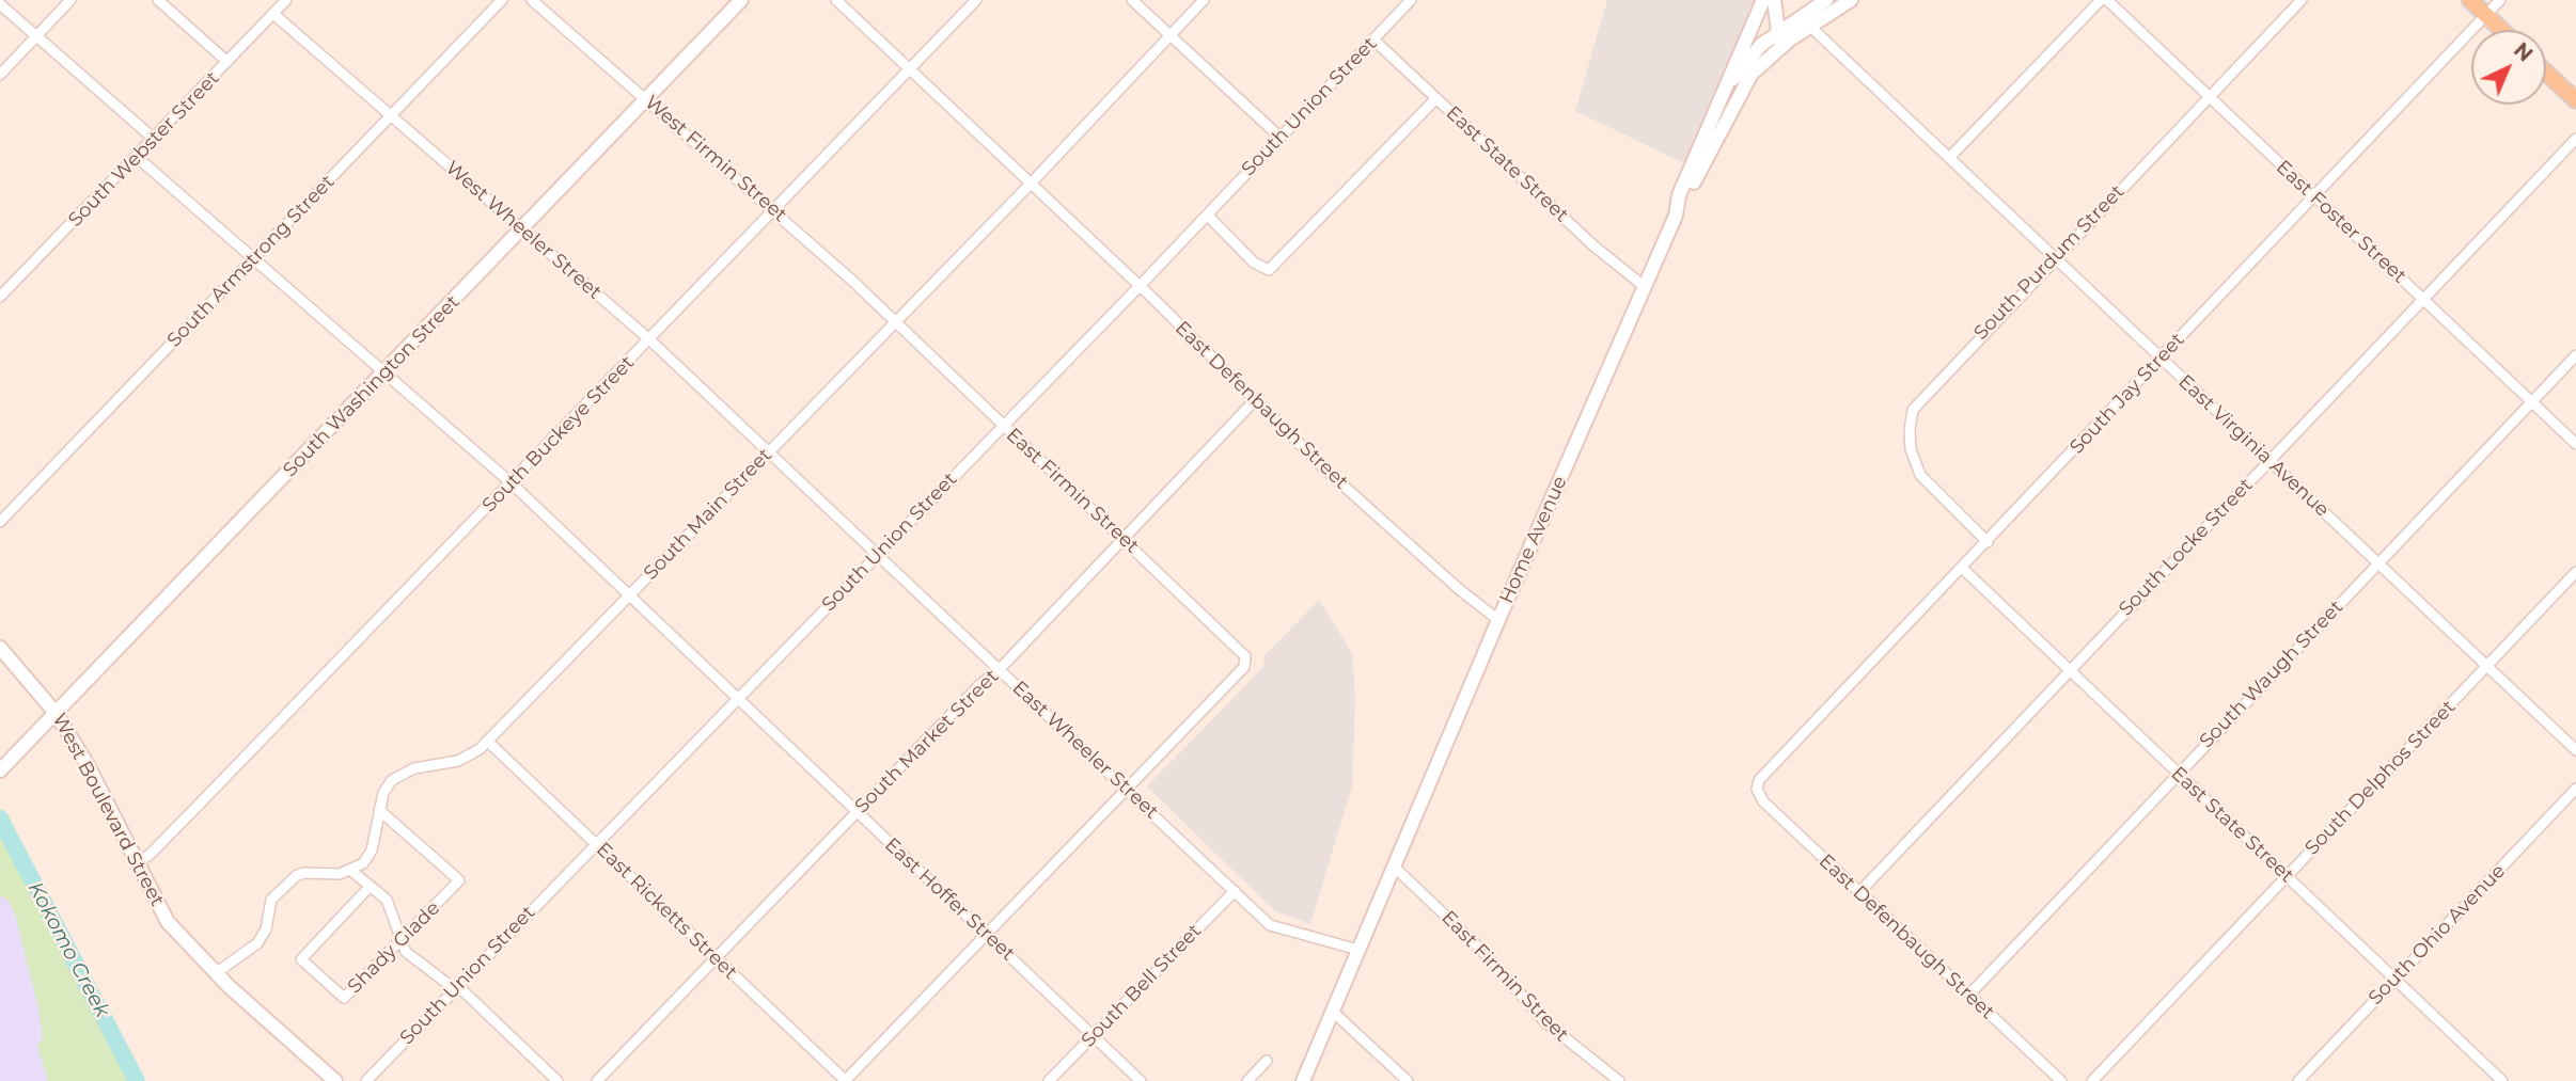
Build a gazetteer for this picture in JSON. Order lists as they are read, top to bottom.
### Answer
{
  "streets": {
    "main road": ["South Washington Street", "Home Avenue", "West Boulevard Street"],
    "street": [
      "South Union Street",
      "South Webster Street",
      "West Firmin Street",
      "East State Street",
      "East Foster Street",
      "West Wheeler Street",
      "South Armstrong Street",
      "South Purdum Street",
      "South Jay Street",
      "East Defenbaugh Street",
      "South Buckeye Street",
      "East Virginia Avenue",
      "East Firmin Street",
      "South Main Street",
      "South Locke Street",
      "South Waugh Street",
      "South Market Street",
      "East Wheeler Street",
      "South Delphos Street",
      "East Hoffer Street",
      "East Ricketts Street",
      "South Ohio Avenue",
      "Shady Glade",
      "South Bell Street"
    ]
  },
  "crossings": [
    ["South Union Street", "East State Street"],
    ["South Union Street", "East Defenbaugh Street"],
    ["South Union Street", "East Firmin Street"],
    ["South Union Street", "East Wheeler Street"],
    ["South Union Street", "East Hoffer Street"],
    ["South Union Street", "East Ricketts Street"],
    ["South Webster Street", "West Wheeler Street"],
    ["South Webster Street", "East Hoffer Street"],
    ["West Firmin Street", "South Washington Street"],
    ["West Firmin Street", "South Buckeye Street"],
    ["West Firmin Street", "East Firmin Street"],
    ["West Firmin Street", "South Main Street"],
    ["East State Street", "South Jay Street"],
    ["East State Street", "Home Avenue"],
    ["East State Street", "South Locke Street"],
    ["East State Street", "South Waugh Street"],
    ["East State Street", "South Delphos Street"],
    ["East State Street", "South Ohio Avenue"],
    ["East Foster Street", "South Purdum Street"],
    ["East Foster Street", "South Jay Street"],
    ["East Foster Street", "South Locke Street"],
    ["East Foster Street", "South Waugh Street"],
    ["West Wheeler Street", "South Armstrong Street"],
    ["West Wheeler Street", "South Washington Street"],
    ["West Wheeler Street", "South Buckeye Street"],
    ["West Wheeler Street", "South Main Street"],
    ["West Wheeler Street", "East Wheeler Street"],
    ["South Armstrong Street", "East Hoffer Street"],
    ["South Purdum Street", "South Jay Street"],
    ["South Purdum Street", "East Virginia Avenue"],
    ["South Washington Street", "West Boulevard Street"],
    ["South Washington Street", "East Hoffer Street"],
    ["South Jay Street", "East Defenbaugh Street"],
    ["South Jay Street", "East Virginia Avenue"],
    ["East Defenbaugh Street", "South Buckeye Street"],
    ["East Defenbaugh Street", "South Main Street"],
    ["East Defenbaugh Street", "Home Avenue"],
    ["East Defenbaugh Street", "South Locke Street"],
    ["East Defenbaugh Street", "South Waugh Street"],
    ["East Defenbaugh Street", "South Market Street"],
    ["South Buckeye Street", "West Boulevard Street"],
    ["South Buckeye Street", "East Hoffer Street"],
    ["East Virginia Avenue", "South Locke Street"],
    ["East Virginia Avenue", "South Waugh Street"],
    ["East Virginia Avenue", "South Delphos Street"],
    ["East Firmin Street", "South Main Street"],
    ["East Firmin Street", "Home Avenue"],
    ["East Firmin Street", "South Market Street"],
    ["East Firmin Street", "East Wheeler Street"],
    ["South Main Street", "East Wheeler Street"],
    ["South Main Street", "East Hoffer Street"],
    ["South Main Street", "East Ricketts Street"],
    ["South Main Street", "Shady Glade"],
    ["Home Avenue", "East Wheeler Street"],
    ["South Market Street", "East Wheeler Street"],
    ["South Market Street", "East Hoffer Street"],
    ["South Market Street", "East Ricketts Street"],
    ["East Wheeler Street", "South Bell Street"],
    ["East Hoffer Street", "South Bell Street"]
  ],
  "water": ["Kokomo Creek"],
  "north": "top right"
}
